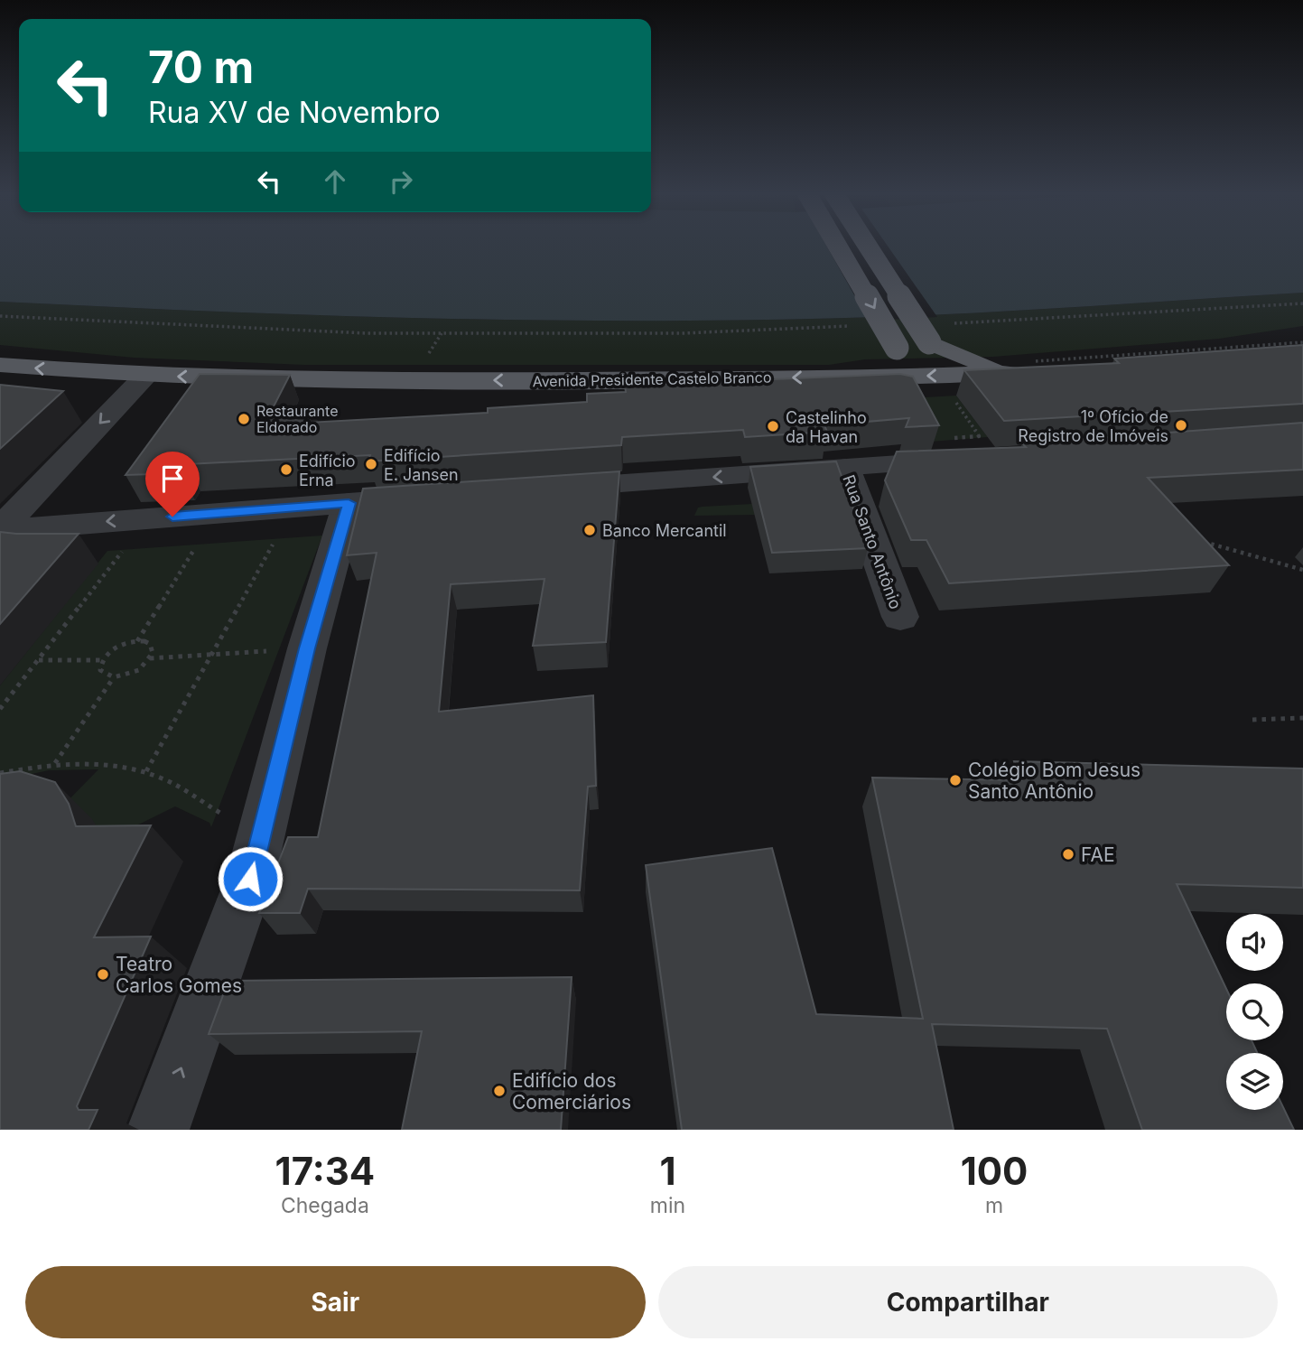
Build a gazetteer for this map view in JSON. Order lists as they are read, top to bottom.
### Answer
{
  "streets": {
    "main road": ["Avenida Presidente Castelo Branco"],
    "street": ["Rua Santo Antônio"]
  },
  "one_way": ["Avenida Presidente Castelo Branco"],
  "places": [
    "Restaurante Eldorado",
    "1º Ofício de Registro de Imóveis",
    "Castelinho da Havan",
    "Edifício E. Jansen",
    "Edifício Erna",
    "Banco Mercantil",
    "Colégio Bom Jesus Santo Antônio",
    "FAE",
    "Teatro Carlos Gomes",
    "Edifício dos Comerciários"
  ],
  "page": {
    "turn": ["70 m", "Rua XV de Novembro"],
    "eta": [
      "17:34",
      "Chegada",
      "1",
      "min",
      "100",
      "m"
    ],
    "buttons": ["Sair", "Compartilhar"]
  }
}
